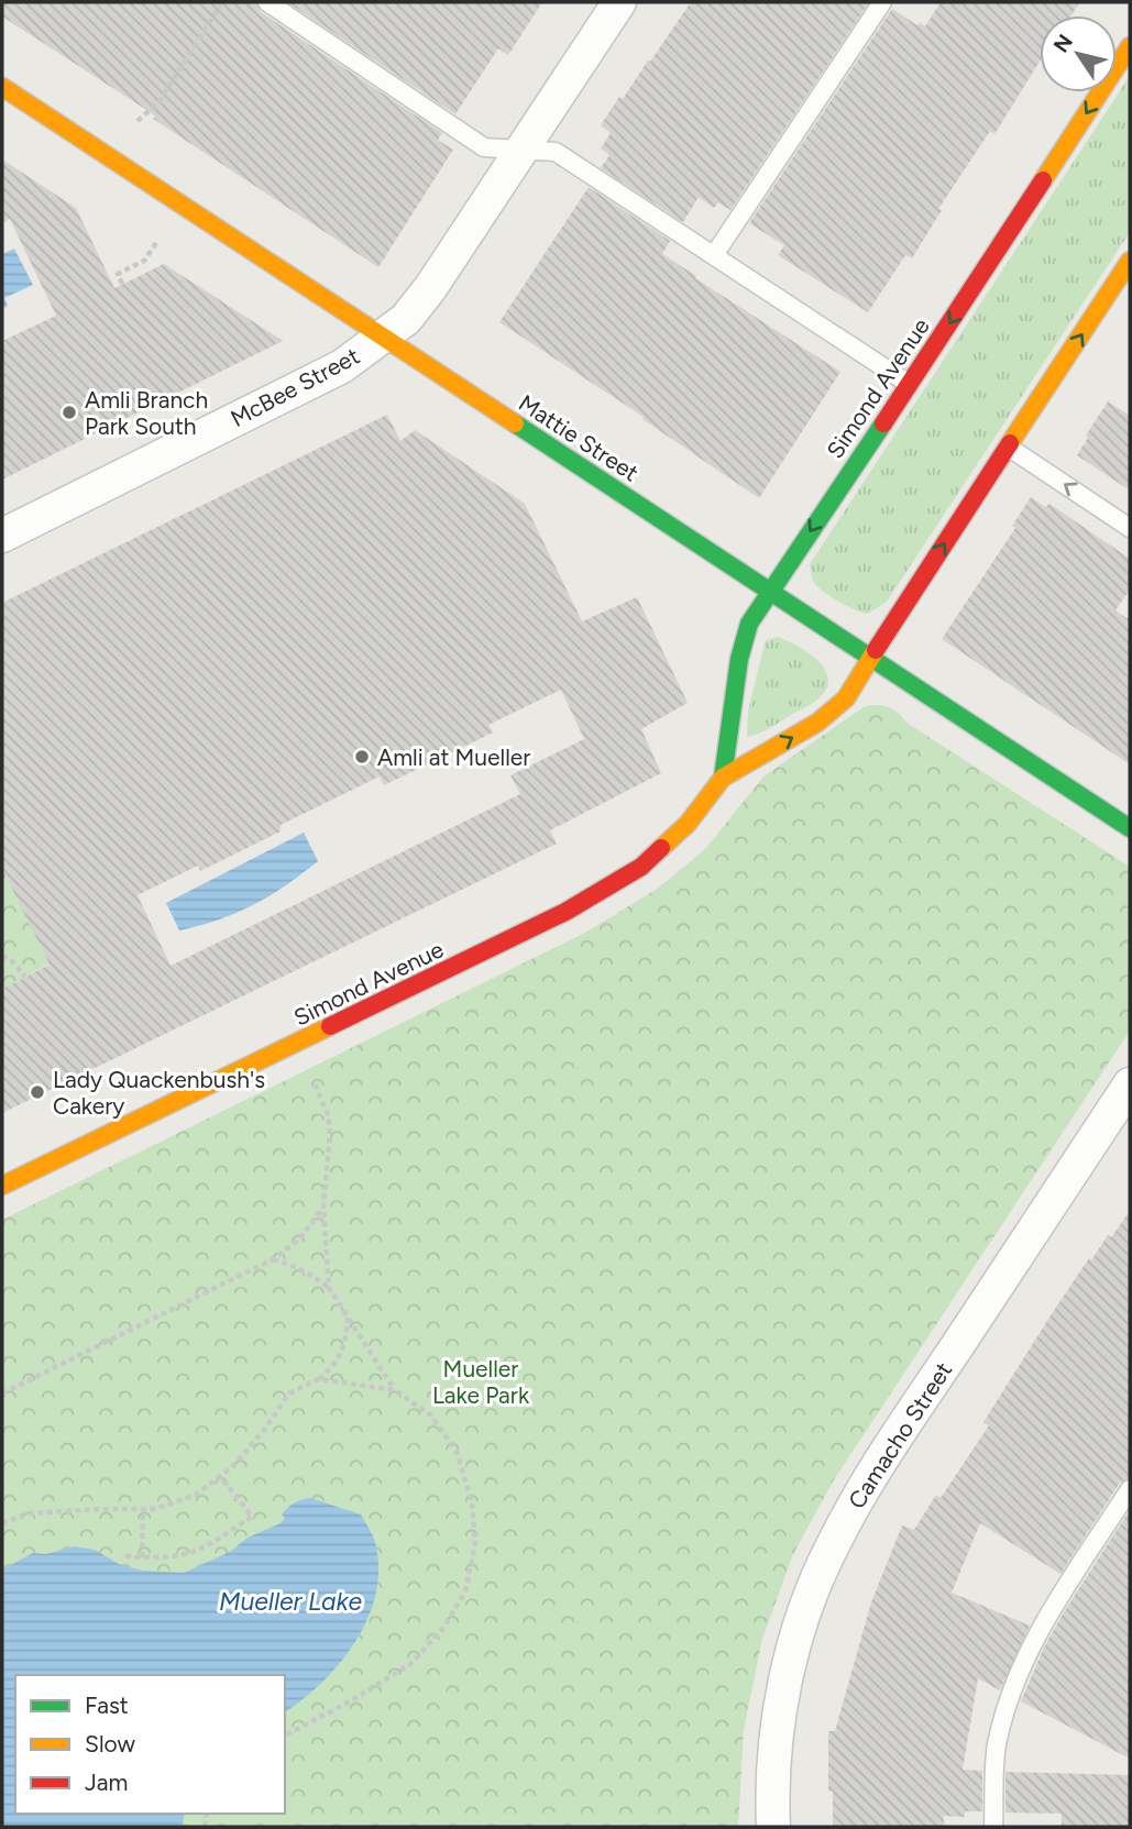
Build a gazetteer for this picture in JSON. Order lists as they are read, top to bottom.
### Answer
{
  "streets": {
    "street": [
      "McBee Street",
      "Simond Avenue",
      "Mattie Street",
      "Camacho Street"
    ]
  },
  "crossings": [
    ["McBee Street", "Mattie Street"],
    ["Simond Avenue", "Mattie Street"]
  ],
  "water": ["Mueller Lake"],
  "parks": ["Mueller Lake Park"],
  "places": ["Amli Branch Park South", "Amli at Mueller", "Lady Quackenbush's Cakery"],
  "legend": ["Fast", "Slow", "Jam"],
  "north": "top left"
}
